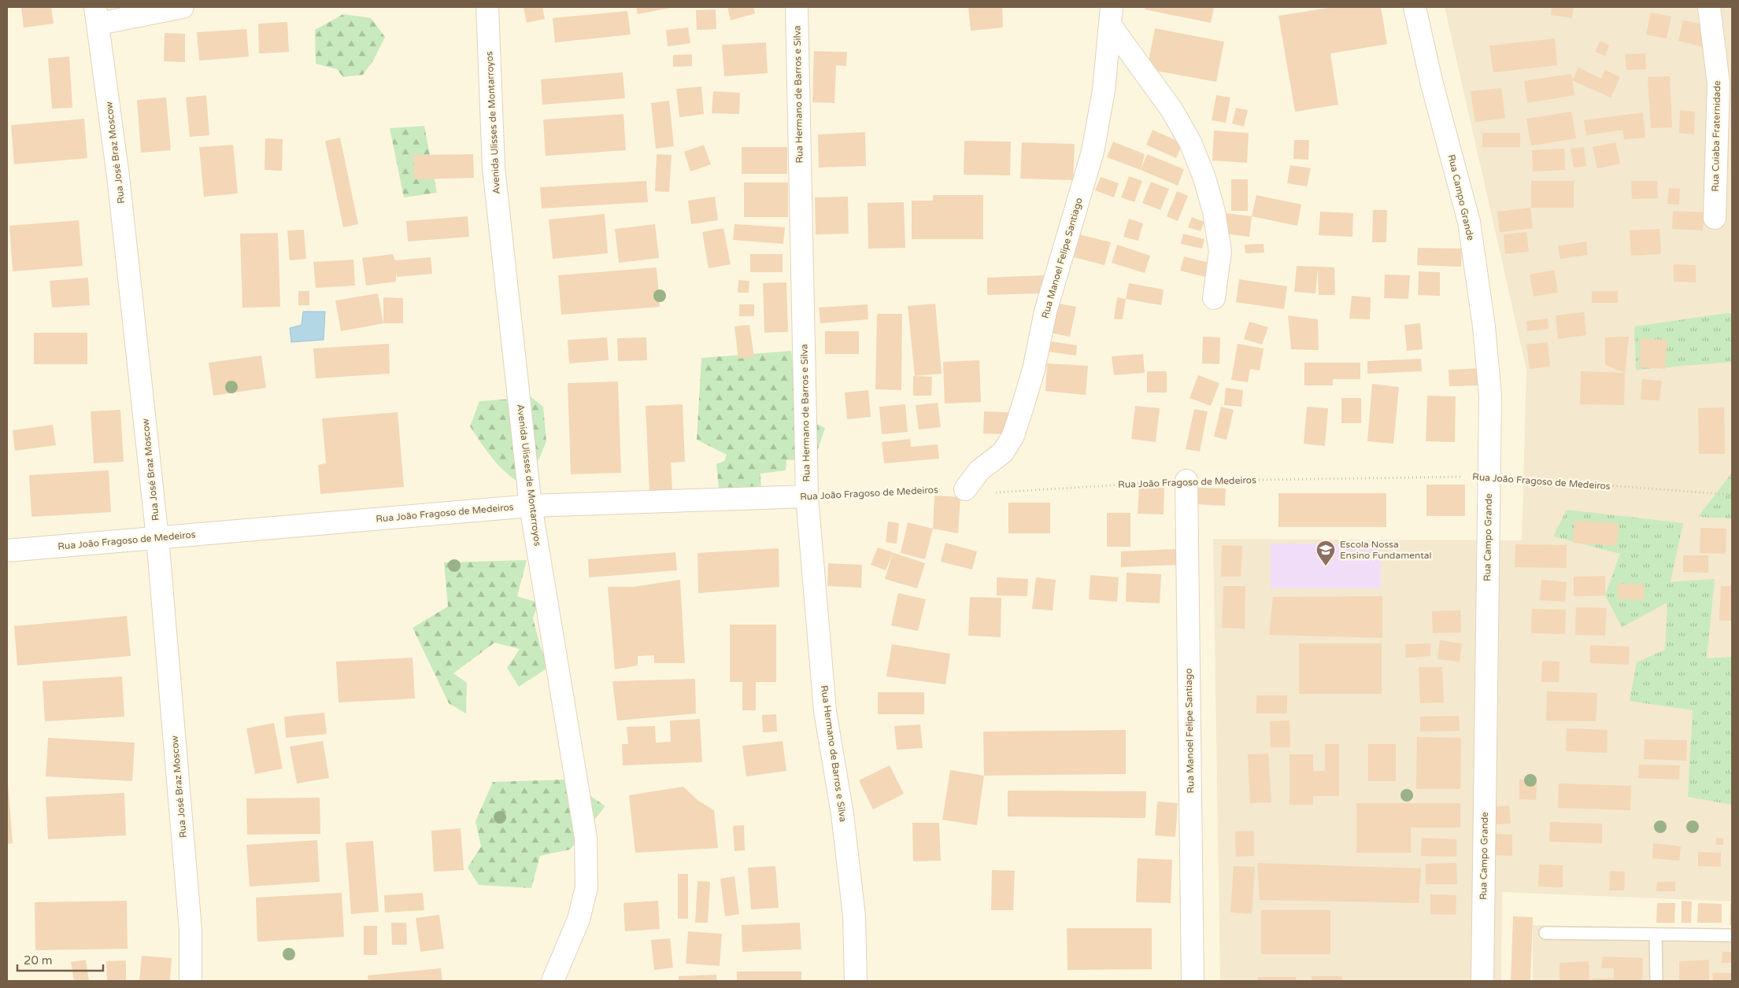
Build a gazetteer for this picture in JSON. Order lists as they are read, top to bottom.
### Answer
{
  "streets": {
    "street": [
      "Rua Hermano de Barros e Silva",
      "Avenida Ulisses de Montarroyos",
      "Rua Cuiaba Fraternidade",
      "Rua José Braz Moscow",
      "Rua Campo Grande",
      "Rua Manoel Felipe Santiago",
      "Rua João Fragoso de Medeiros"
    ]
  },
  "crossings": [
    ["Rua Hermano de Barros e Silva", "Rua João Fragoso de Medeiros"],
    ["Avenida Ulisses de Montarroyos", "Rua João Fragoso de Medeiros"],
    ["Rua José Braz Moscow", "Rua João Fragoso de Medeiros"],
    ["Rua Campo Grande", "Rua João Fragoso de Medeiros"],
    ["Rua Manoel Felipe Santiago", "Rua João Fragoso de Medeiros"]
  ],
  "places": {
    "school or university": ["Escola Nossa Ensino Fundamental"]
  },
  "scale_bar": "20 m"
}
